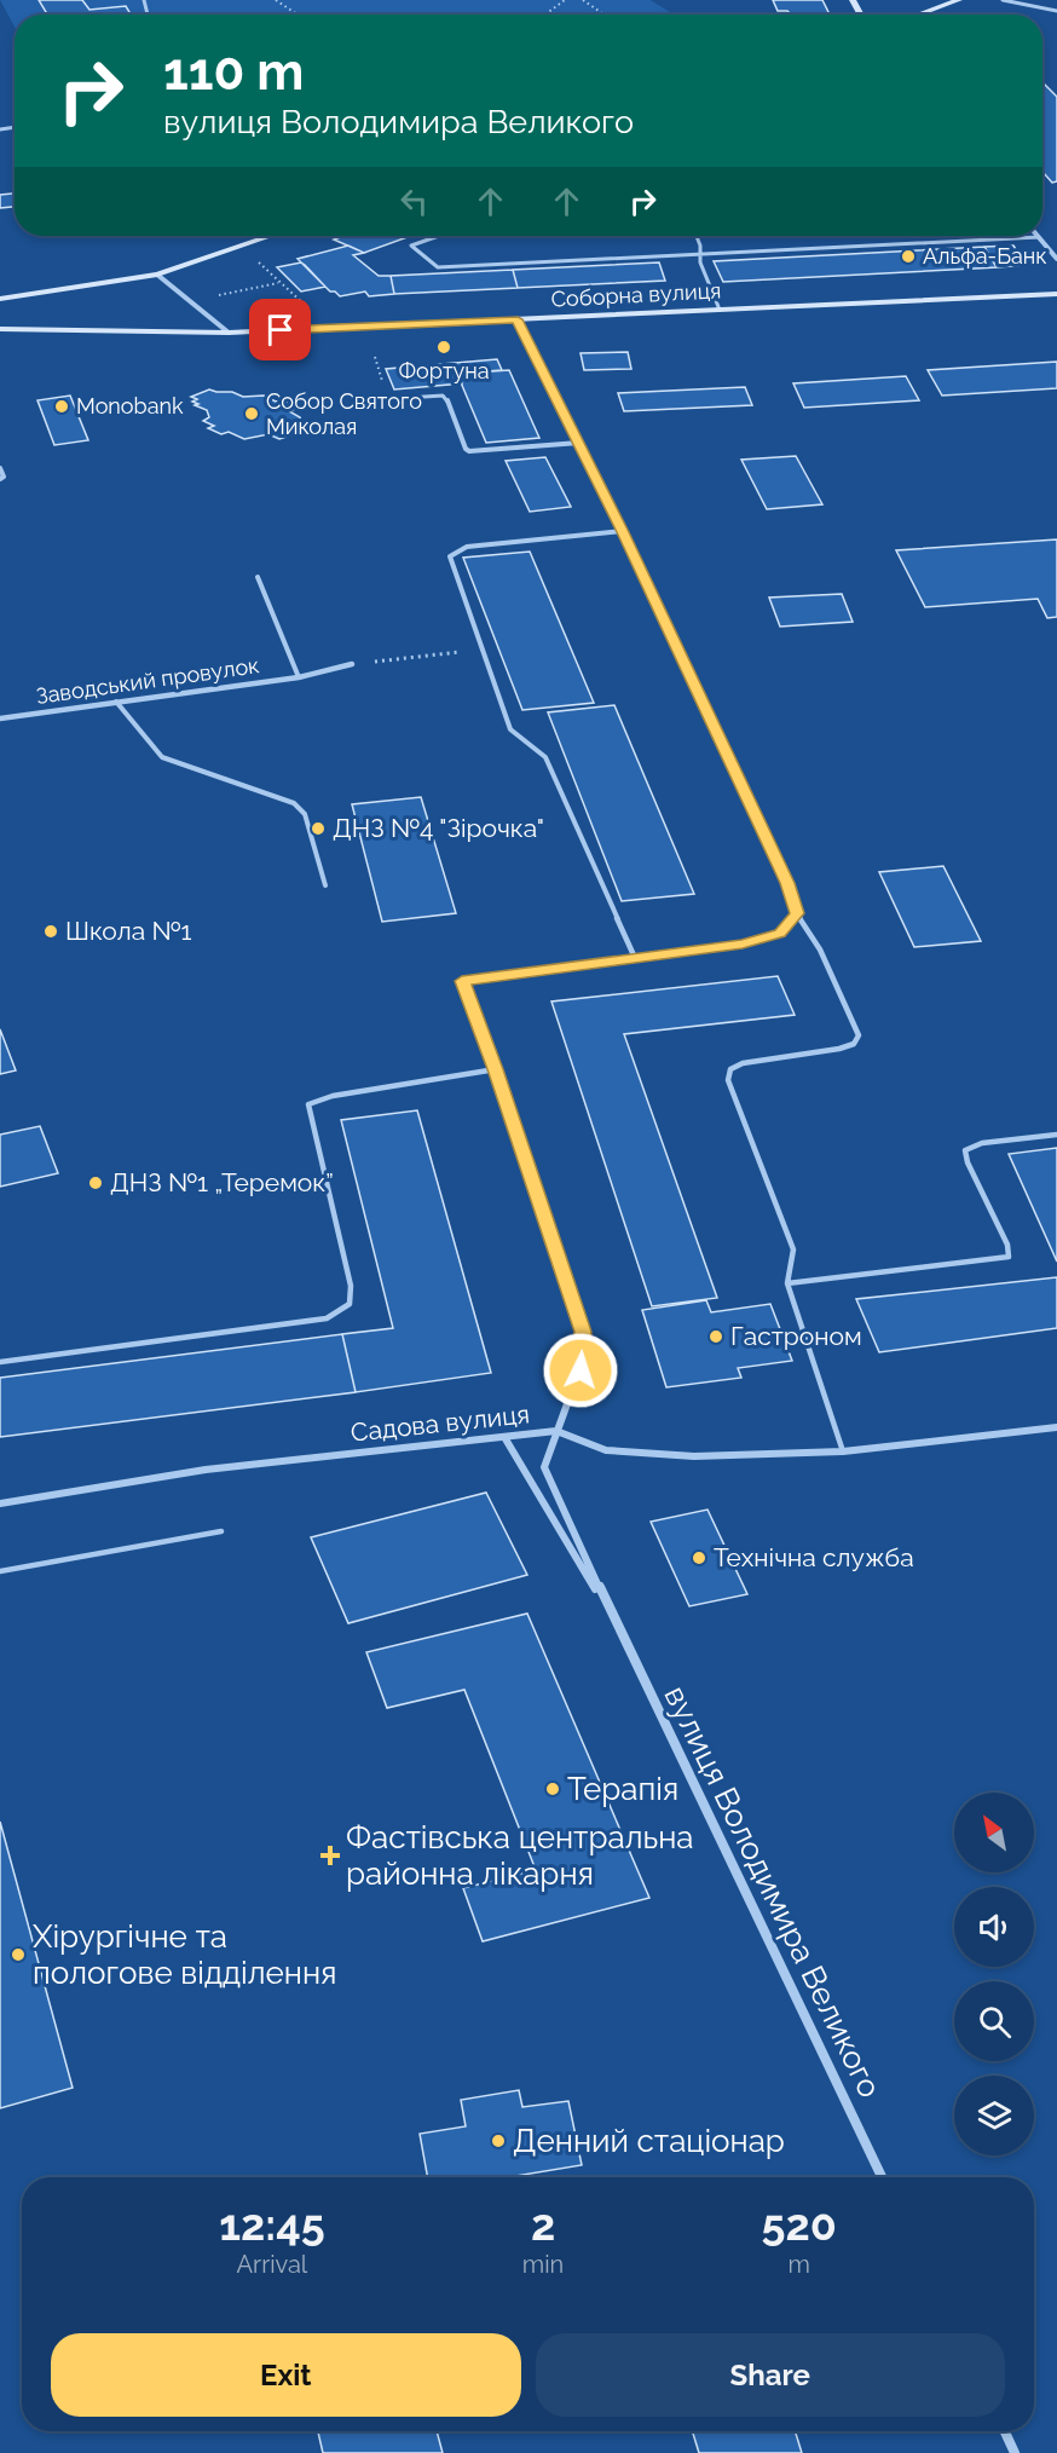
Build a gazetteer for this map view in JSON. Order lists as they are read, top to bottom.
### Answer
{
  "streets": {
    "main road": ["Соборна вулиця"],
    "street": ["Заводський провулок", "Садова вулиця", "вулиця Володимира Великого"]
  },
  "crossings": [
    ["Садова вулиця", "вулиця Володимира Великого"]
  ],
  "places": {
    "other": [
      "Альфа-Банк",
      "Фортуна",
      "Monobank",
      "Собор Святого Миколая",
      "ДНЗ №4 \"Зірочка\"",
      "Школа №1",
      "ДНЗ №1 „Теремок”",
      "Гастроном",
      "Технічна служба",
      "Терапія",
      "Хірургічне та пологове відділення",
      "Денний стаціонар"
    ],
    "health": ["Фастівська центральна районна лікарня"]
  },
  "north": "top left",
  "page": {
    "turn": ["110 m", "вулиця Володимира Великого"],
    "eta": [
      "12:45",
      "Arrival",
      "2",
      "min",
      "520",
      "m"
    ],
    "buttons": ["Exit", "Share"]
  }
}
